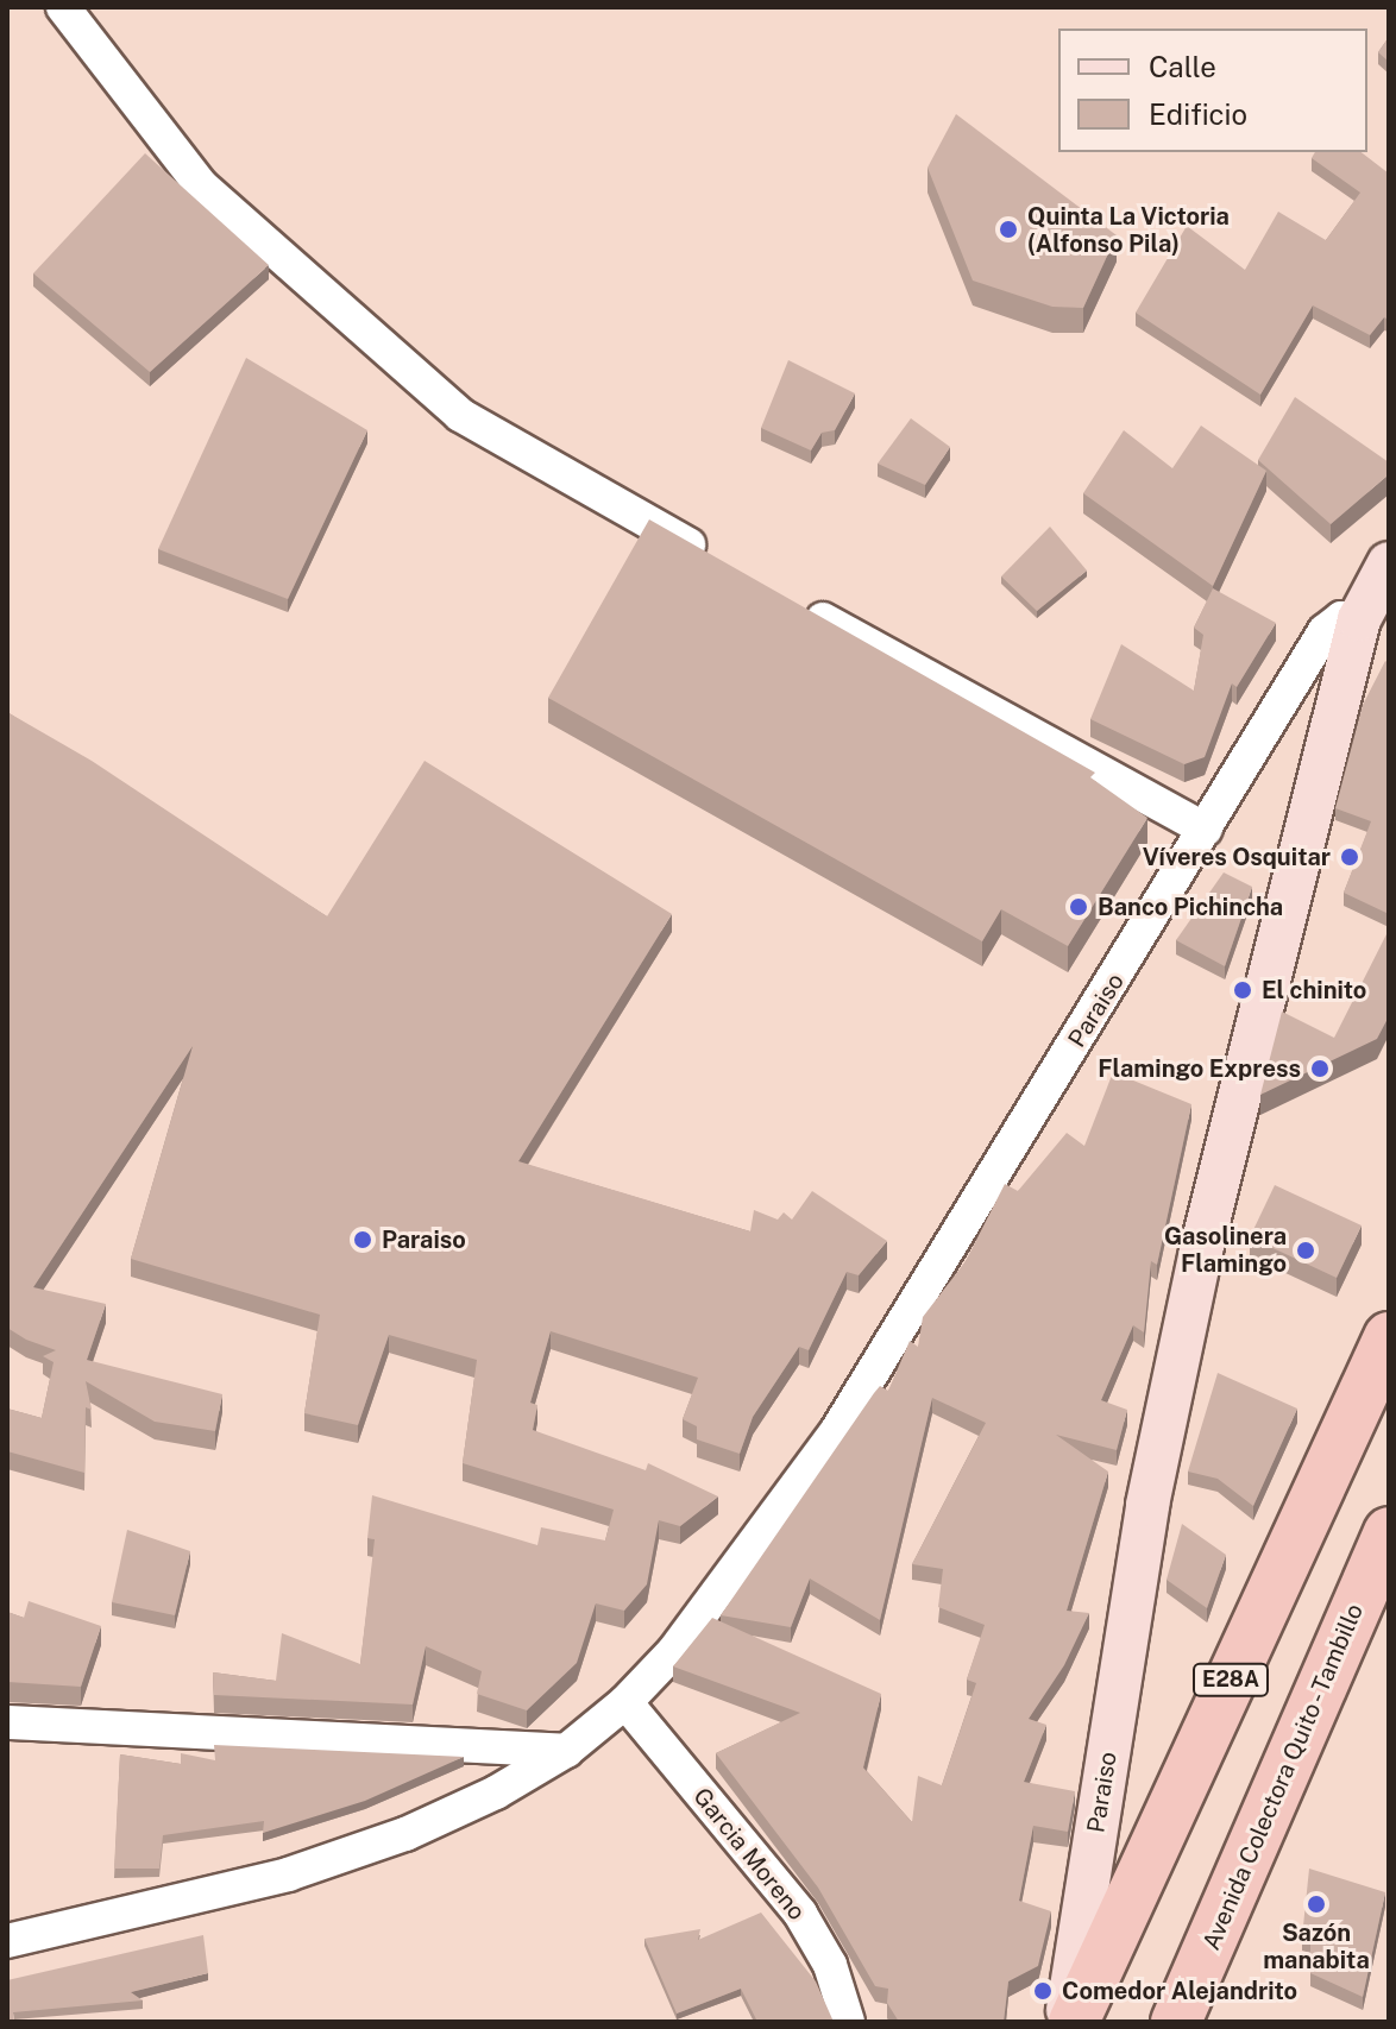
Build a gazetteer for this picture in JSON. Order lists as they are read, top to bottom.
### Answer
{
  "streets": {
    "highway": ["E28A", "Avenida Colectora Quito - Tambillo"],
    "main road": ["Paraiso"],
    "street": ["Garcia Moreno"]
  },
  "crossings": [
    ["Paraiso", "E28A"],
    ["Paraiso", "Garcia Moreno"]
  ],
  "places": [
    "Quinta La Victoria (Alfonso Pila)",
    "Víveres Osquitar",
    "Banco Pichincha",
    "El chinito",
    "Flamingo Express",
    "Paraiso",
    "Gasolinera Flamingo",
    "Sazón manabita",
    "Comedor Alejandrito"
  ],
  "legend": ["Calle", "Edificio"]
}
